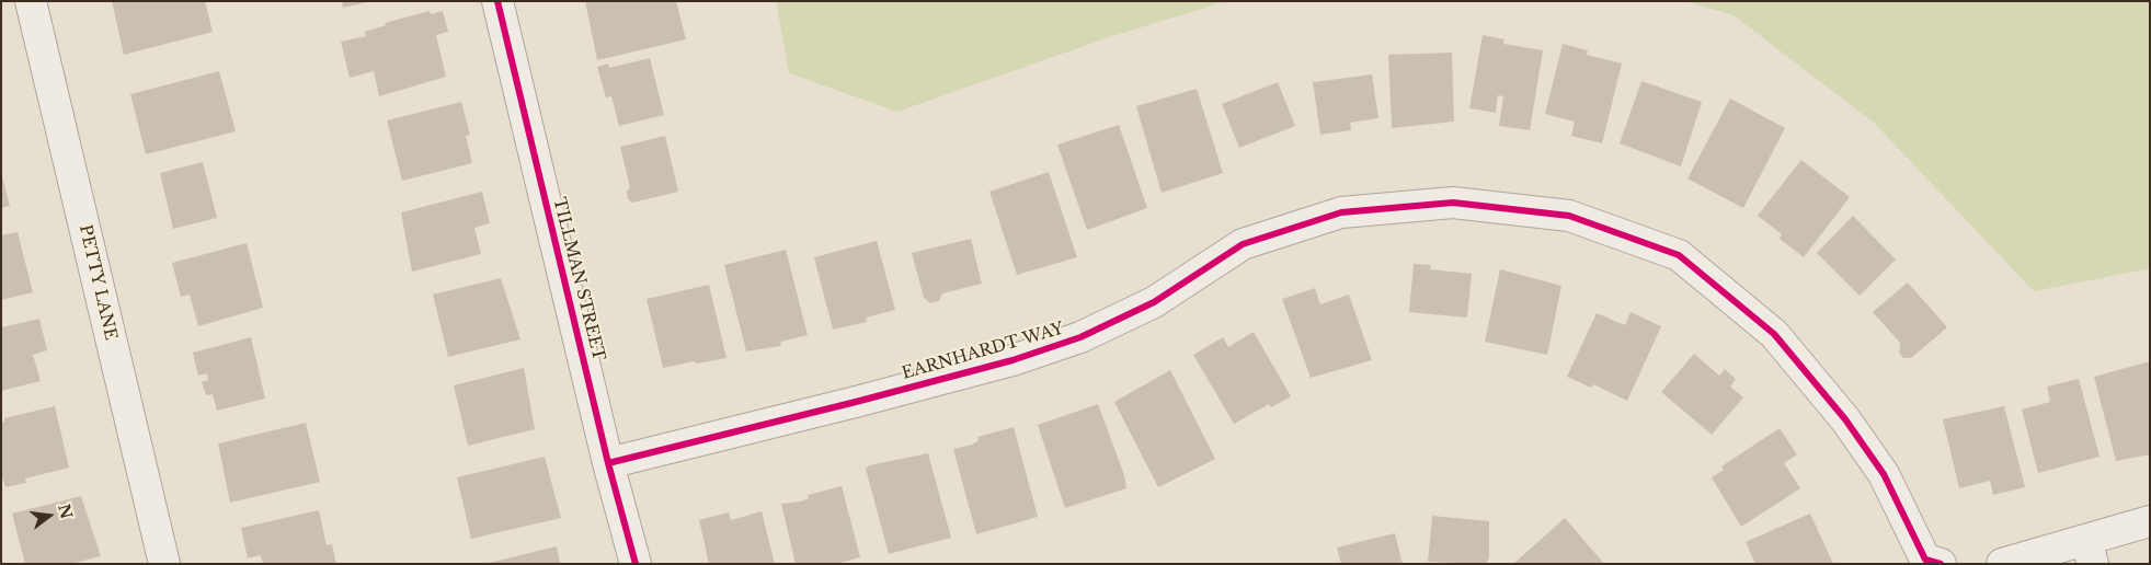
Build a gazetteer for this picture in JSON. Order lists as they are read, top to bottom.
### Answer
{
  "streets": {
    "street": ["TILLMAN STREET", "PETTY LANE", "EARNHARDT WAY"]
  },
  "crossings": [
    ["TILLMAN STREET", "EARNHARDT WAY"]
  ],
  "north": "right"
}
